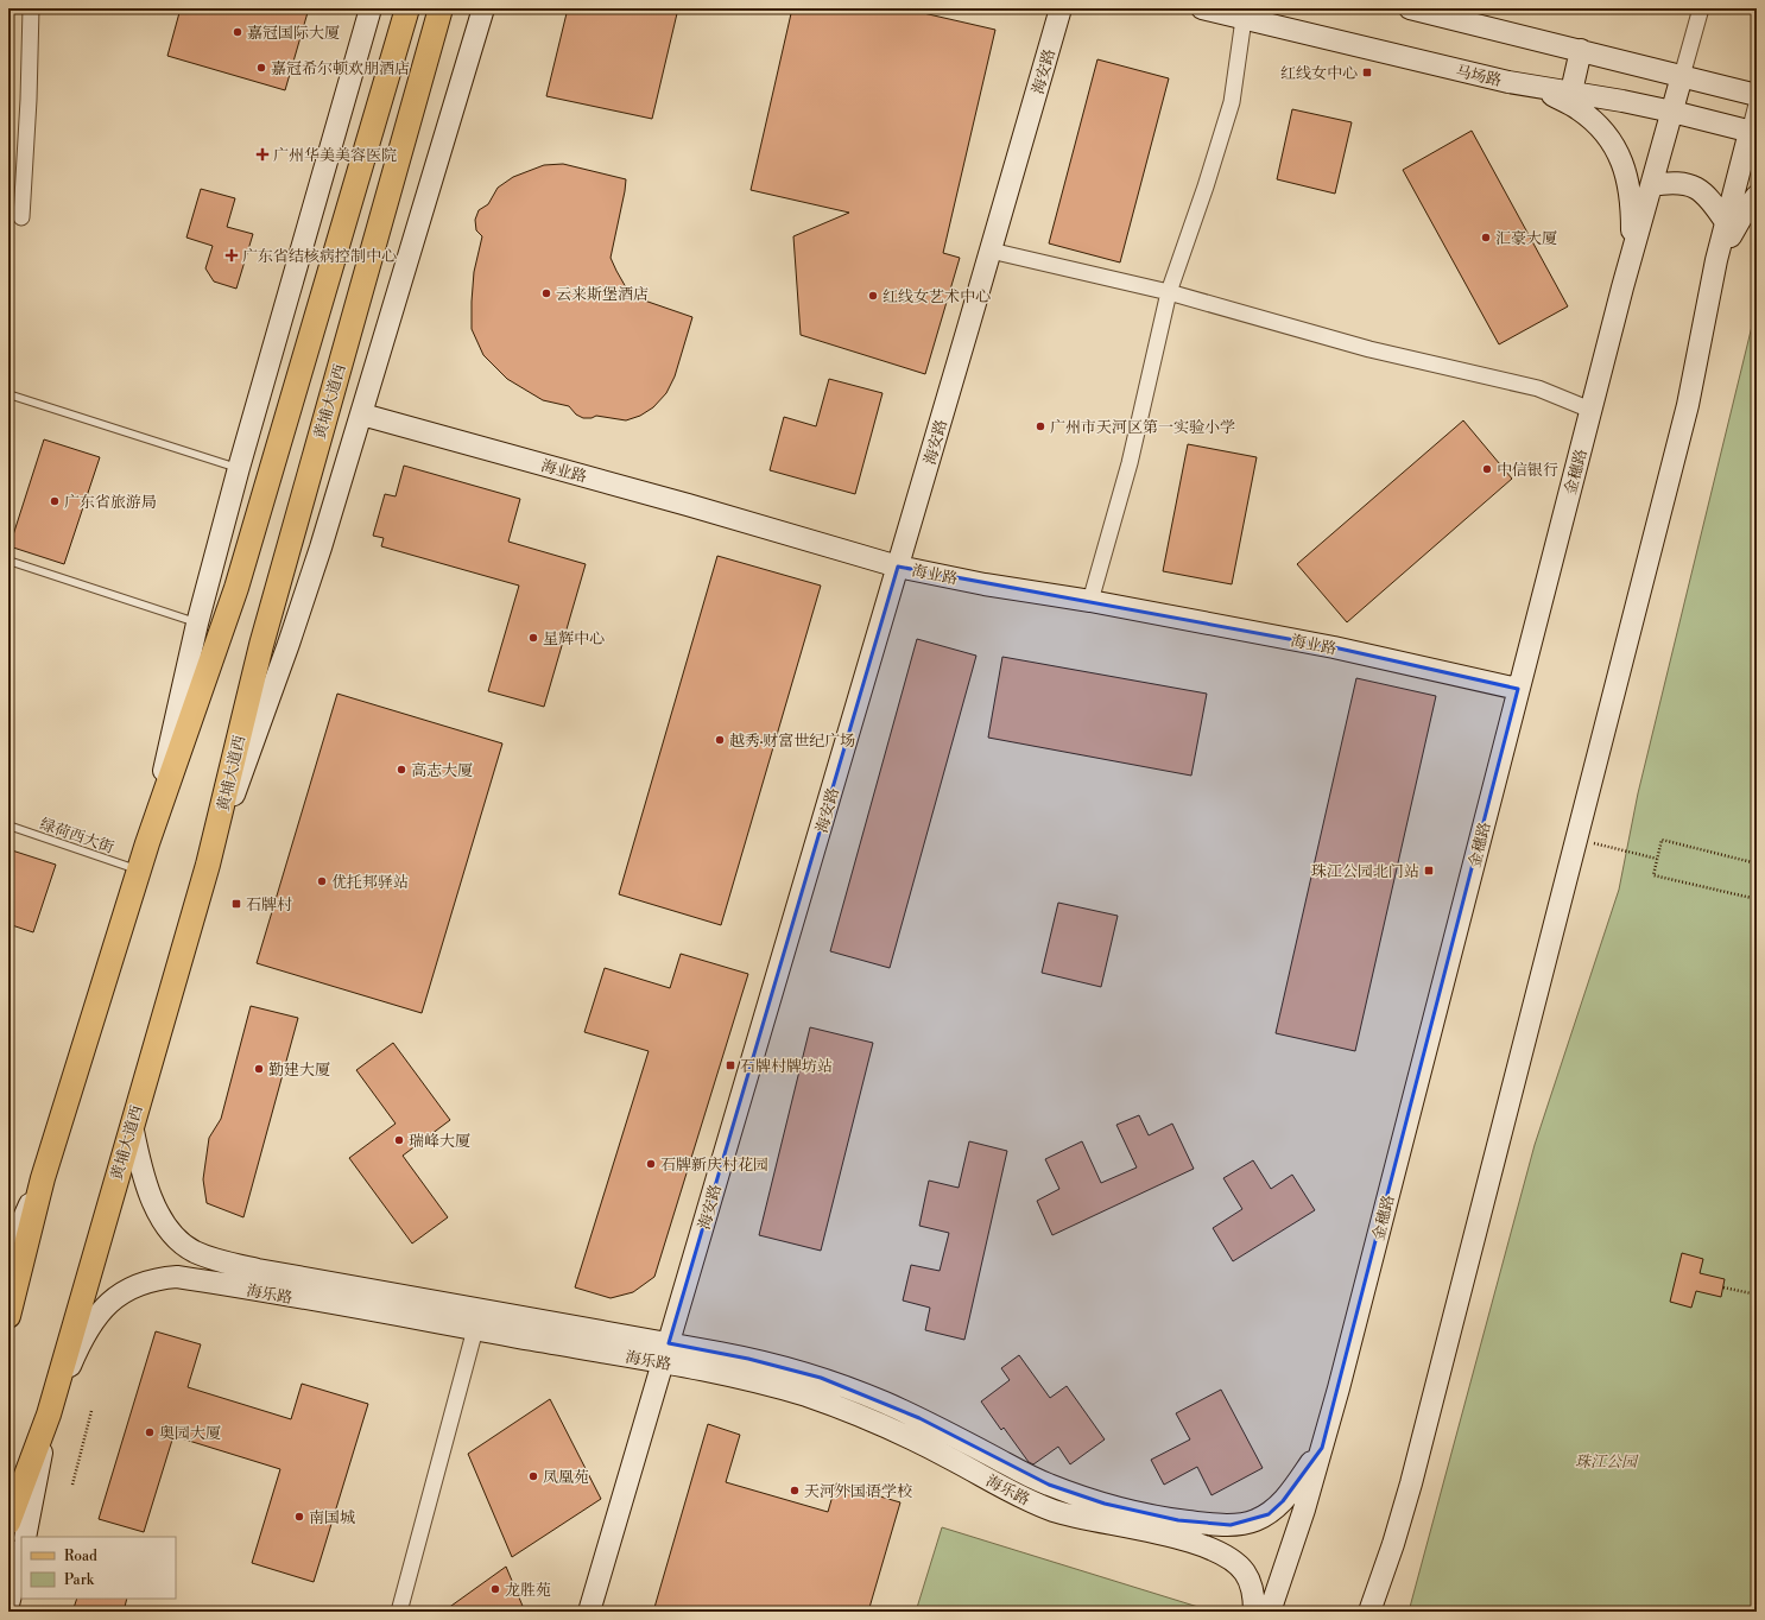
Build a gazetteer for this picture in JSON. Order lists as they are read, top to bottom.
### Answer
{
  "streets": {
    "main road": [
      "海安路",
      "马场路",
      "黄埔大道西",
      "海业路",
      "金穗路",
      "海乐路"
    ],
    "lane": ["绿荷西大街"]
  },
  "crossings": [
    ["海安路", "海业路"],
    ["海安路", "海乐路"],
    ["马场路", "金穗路"],
    ["黄埔大道西", "海乐路"],
    ["海业路", "金穗路"],
    ["金穗路", "海乐路"]
  ],
  "parks": ["珠江公园"],
  "places": {
    "other": [
      "嘉冠国际大厦",
      "嘉冠希尔顿欢朋酒店",
      "汇豪大厦",
      "云来斯堡酒店",
      "红线女艺术中心",
      "广州市天河区第一实验小学",
      "中信银行",
      "广东省旅游局",
      "星辉中心",
      "越秀·财富世纪广场",
      "高志大厦",
      "优托邦驿站",
      "勤建大厦",
      "瑞峰大厦",
      "石牌新庆村花园",
      "奥园大厦",
      "凤凰苑",
      "天河外国语学校",
      "南国城",
      "龙胜苑"
    ],
    "transit": [
      "红线女中心",
      "珠江公园北门站",
      "石牌村",
      "石牌村牌坊站"
    ],
    "health": ["广州华美美容医院", "广东省结核病控制中心"]
  },
  "legend": ["Road", "Park"]
}
